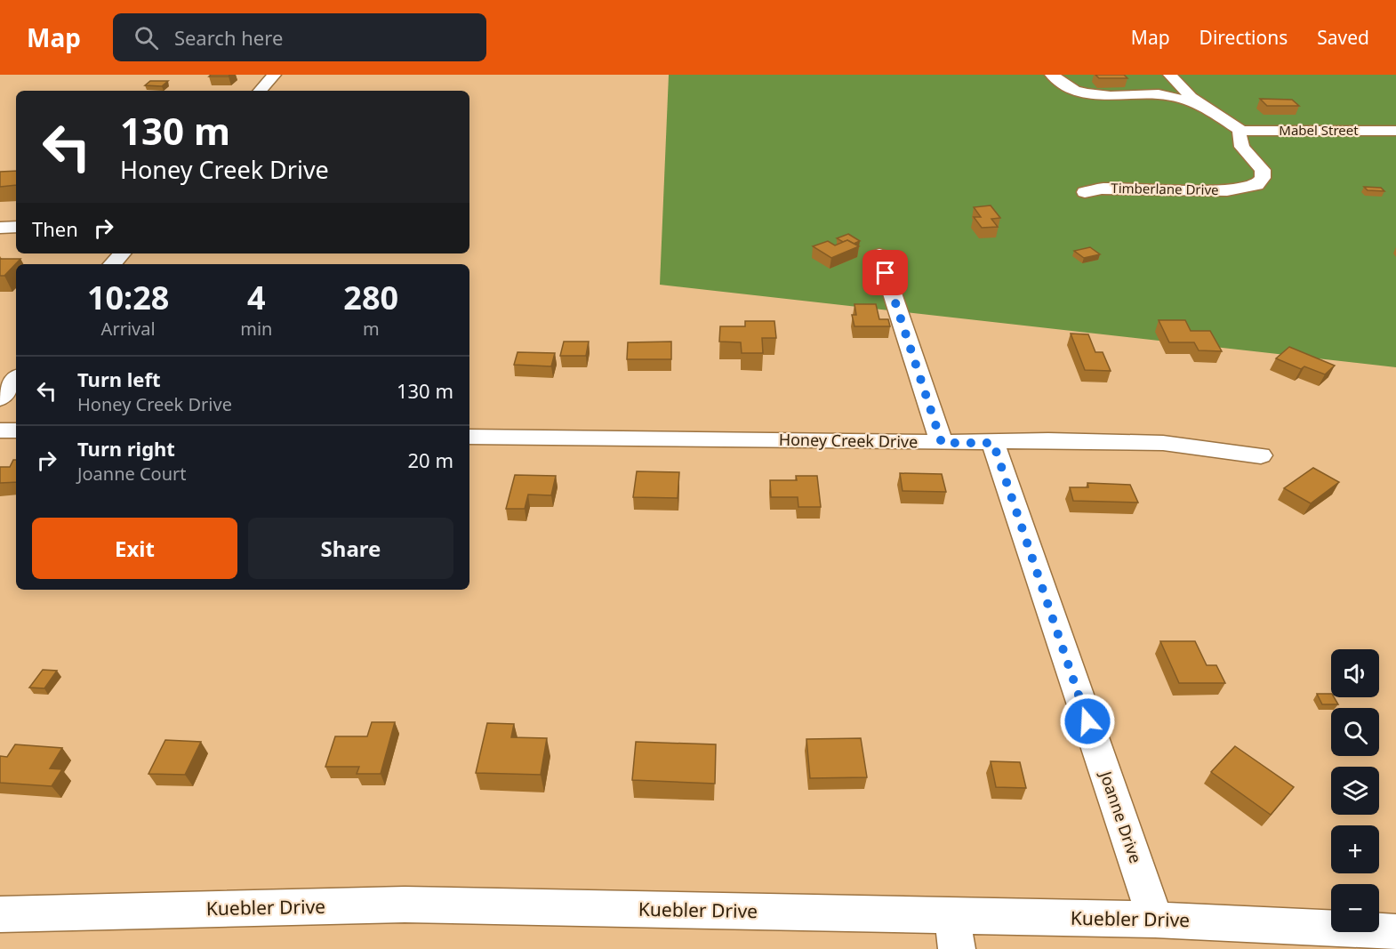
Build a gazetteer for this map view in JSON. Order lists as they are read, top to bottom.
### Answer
{
  "streets": {
    "street": [
      "Mabel Street",
      "Timberlane Drive",
      "Honey Creek Drive",
      "Joanne Drive",
      "Kuebler Drive"
    ]
  },
  "crossings": [
    ["Mabel Street", "Timberlane Drive"],
    ["Honey Creek Drive", "Joanne Drive"],
    ["Joanne Drive", "Kuebler Drive"]
  ],
  "page": {
    "header": "Map",
    "search": "Search here",
    "nav": ["Map", "Directions", "Saved"],
    "turn": ["130 m", "Honey Creek Drive"],
    "then": "Then",
    "eta": [
      "10:28",
      "Arrival",
      "4",
      "min",
      "280",
      "m"
    ],
    "list": [
      {
        "name": "Turn left",
        "note": "Honey Creek Drive",
        "value": "130 m"
      },
      {
        "name": "Turn right",
        "note": "Joanne Court",
        "value": "20 m"
      }
    ],
    "buttons": ["Exit", "Share"],
    "map_buttons": ["+", "−"]
  }
}
